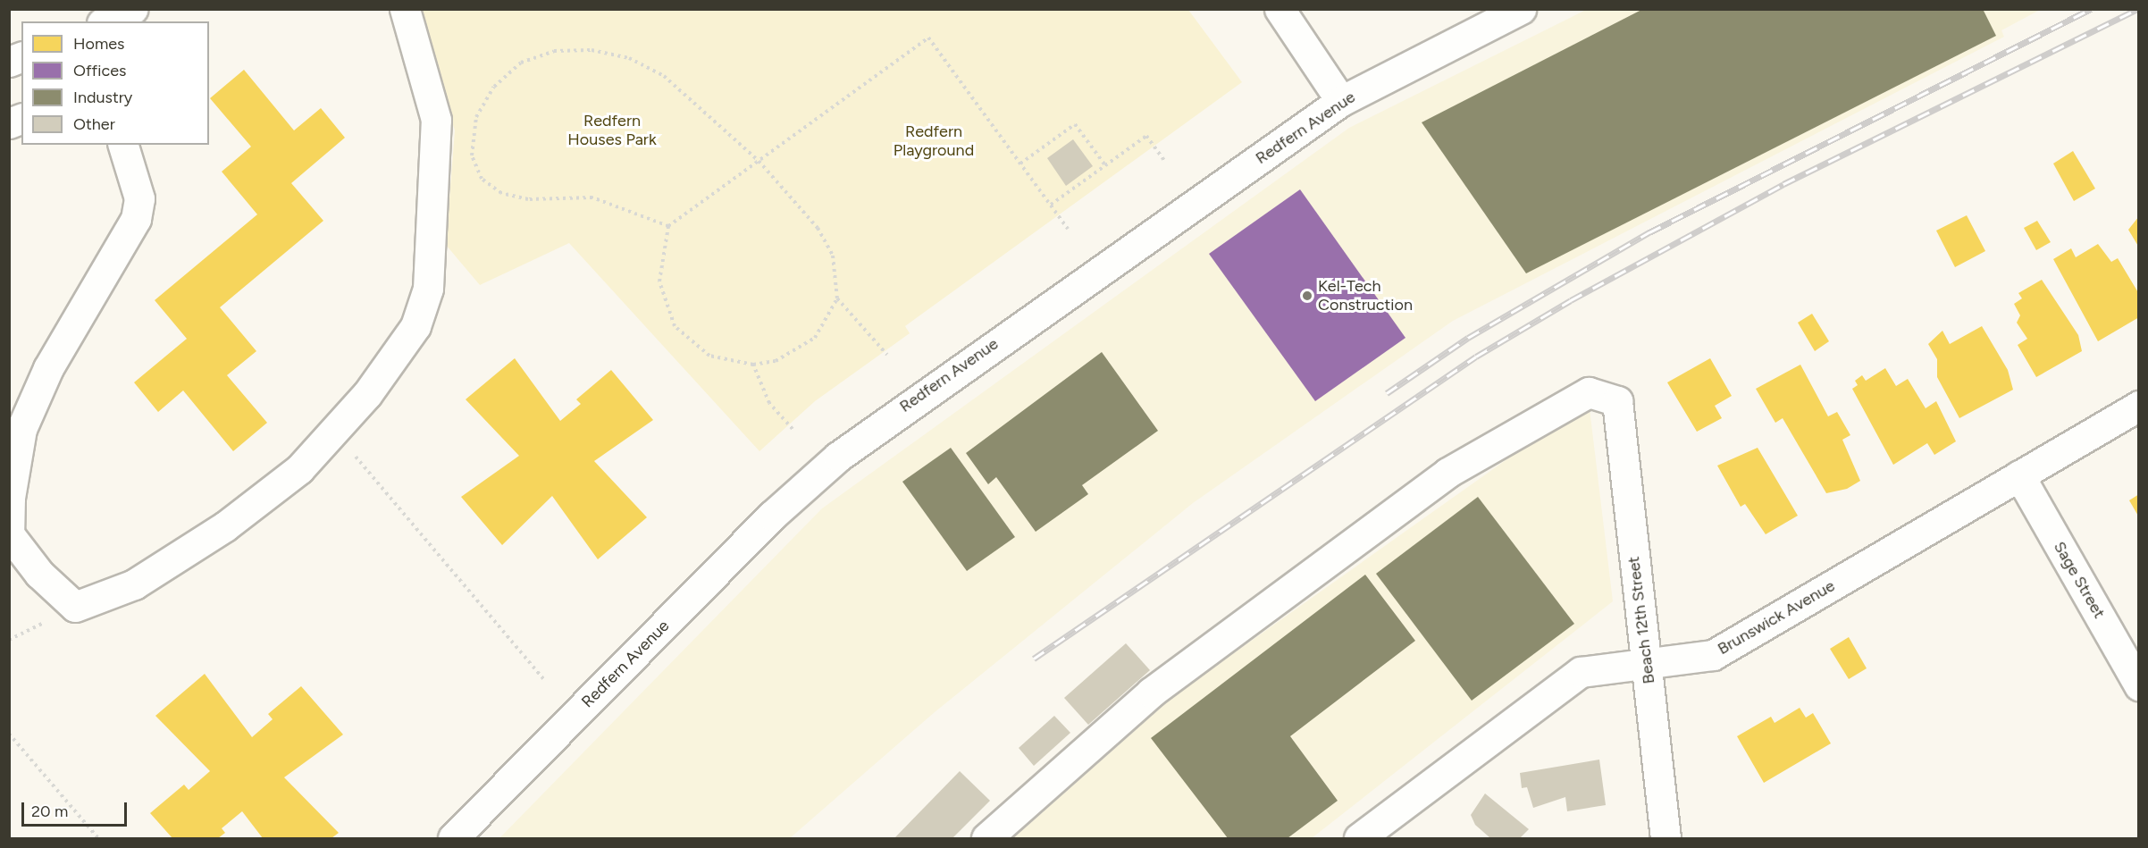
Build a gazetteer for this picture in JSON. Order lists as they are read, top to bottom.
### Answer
{
  "streets": {
    "street": [
      "Redfern Avenue",
      "Sage Street",
      "Brunswick Avenue",
      "Beach 12th Street"
    ]
  },
  "crossings": [
    ["Sage Street", "Brunswick Avenue"],
    ["Brunswick Avenue", "Beach 12th Street"]
  ],
  "parks": ["Redfern Houses Park", "Redfern Playground"],
  "places": ["Kel-Tech Construction"],
  "legend": [
    "Homes",
    "Offices",
    "Industry",
    "Other"
  ],
  "scale_bar": "20 m"
}
